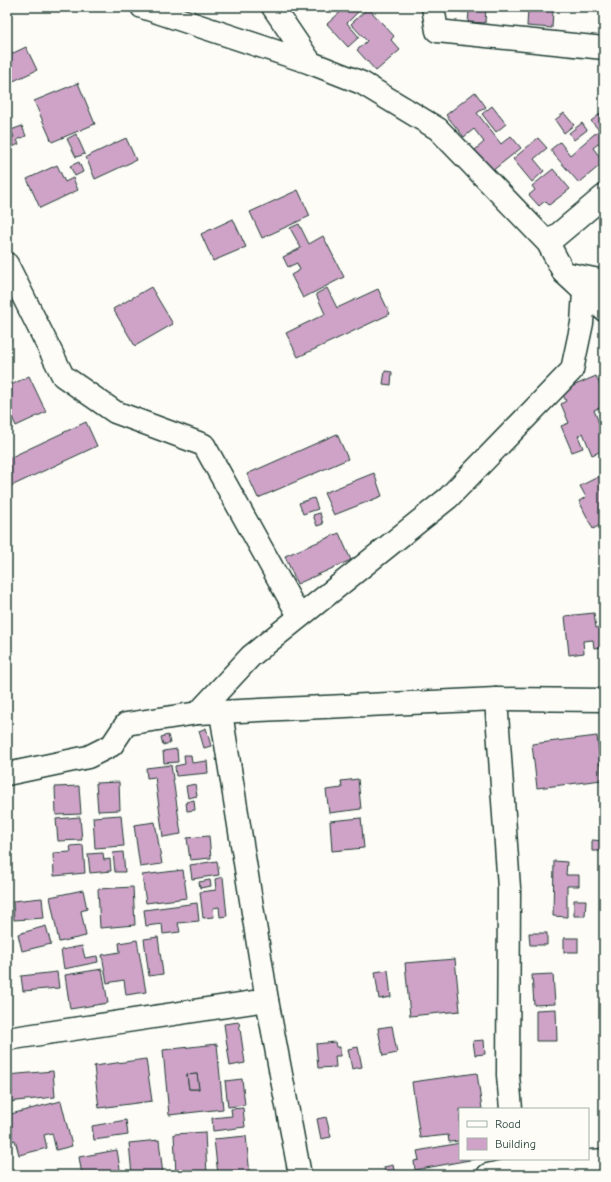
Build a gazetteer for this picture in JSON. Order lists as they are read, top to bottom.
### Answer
{
  "legend": ["Road", "Building"]
}
